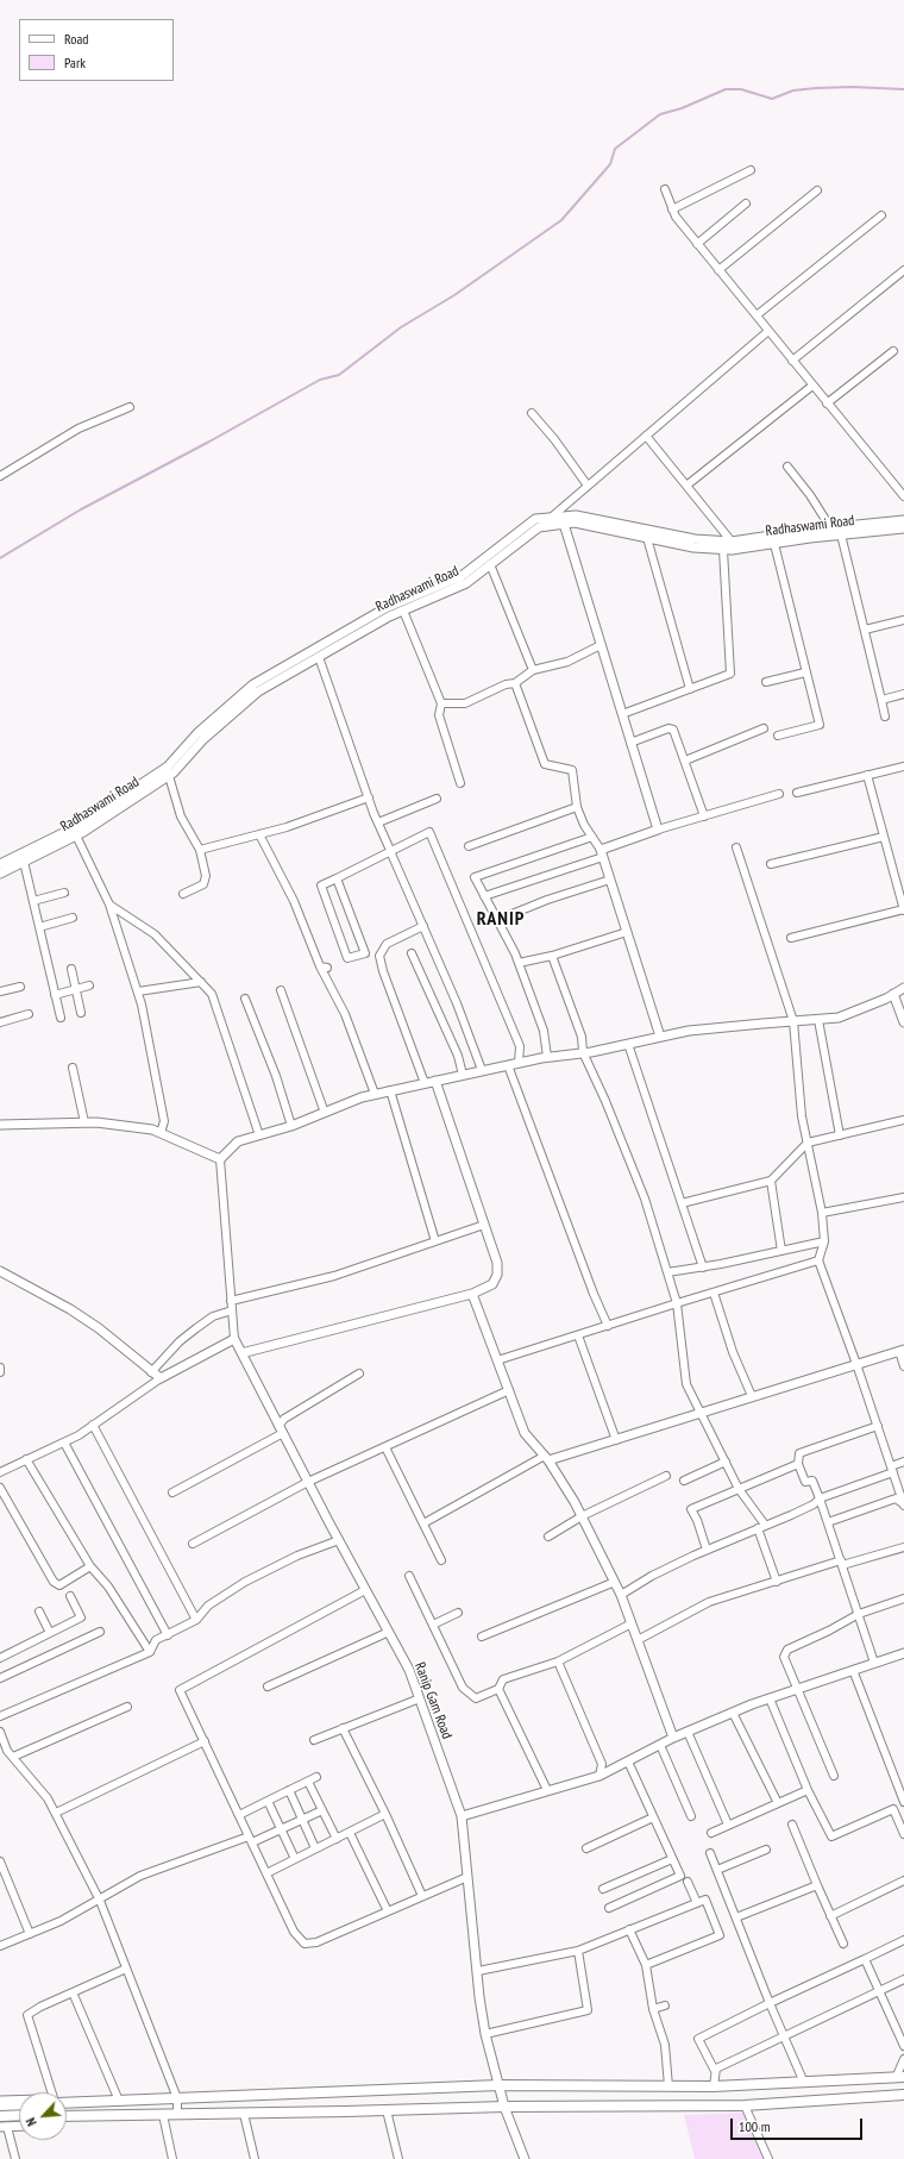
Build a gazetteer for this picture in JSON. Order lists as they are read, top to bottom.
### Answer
{
  "streets": {
    "street": ["Radhaswami Road", "Ranip Gam Road"]
  },
  "districts": ["RANIP"],
  "legend": ["Road", "Park"],
  "scale_bar": "100 m",
  "north": "bottom left"
}
